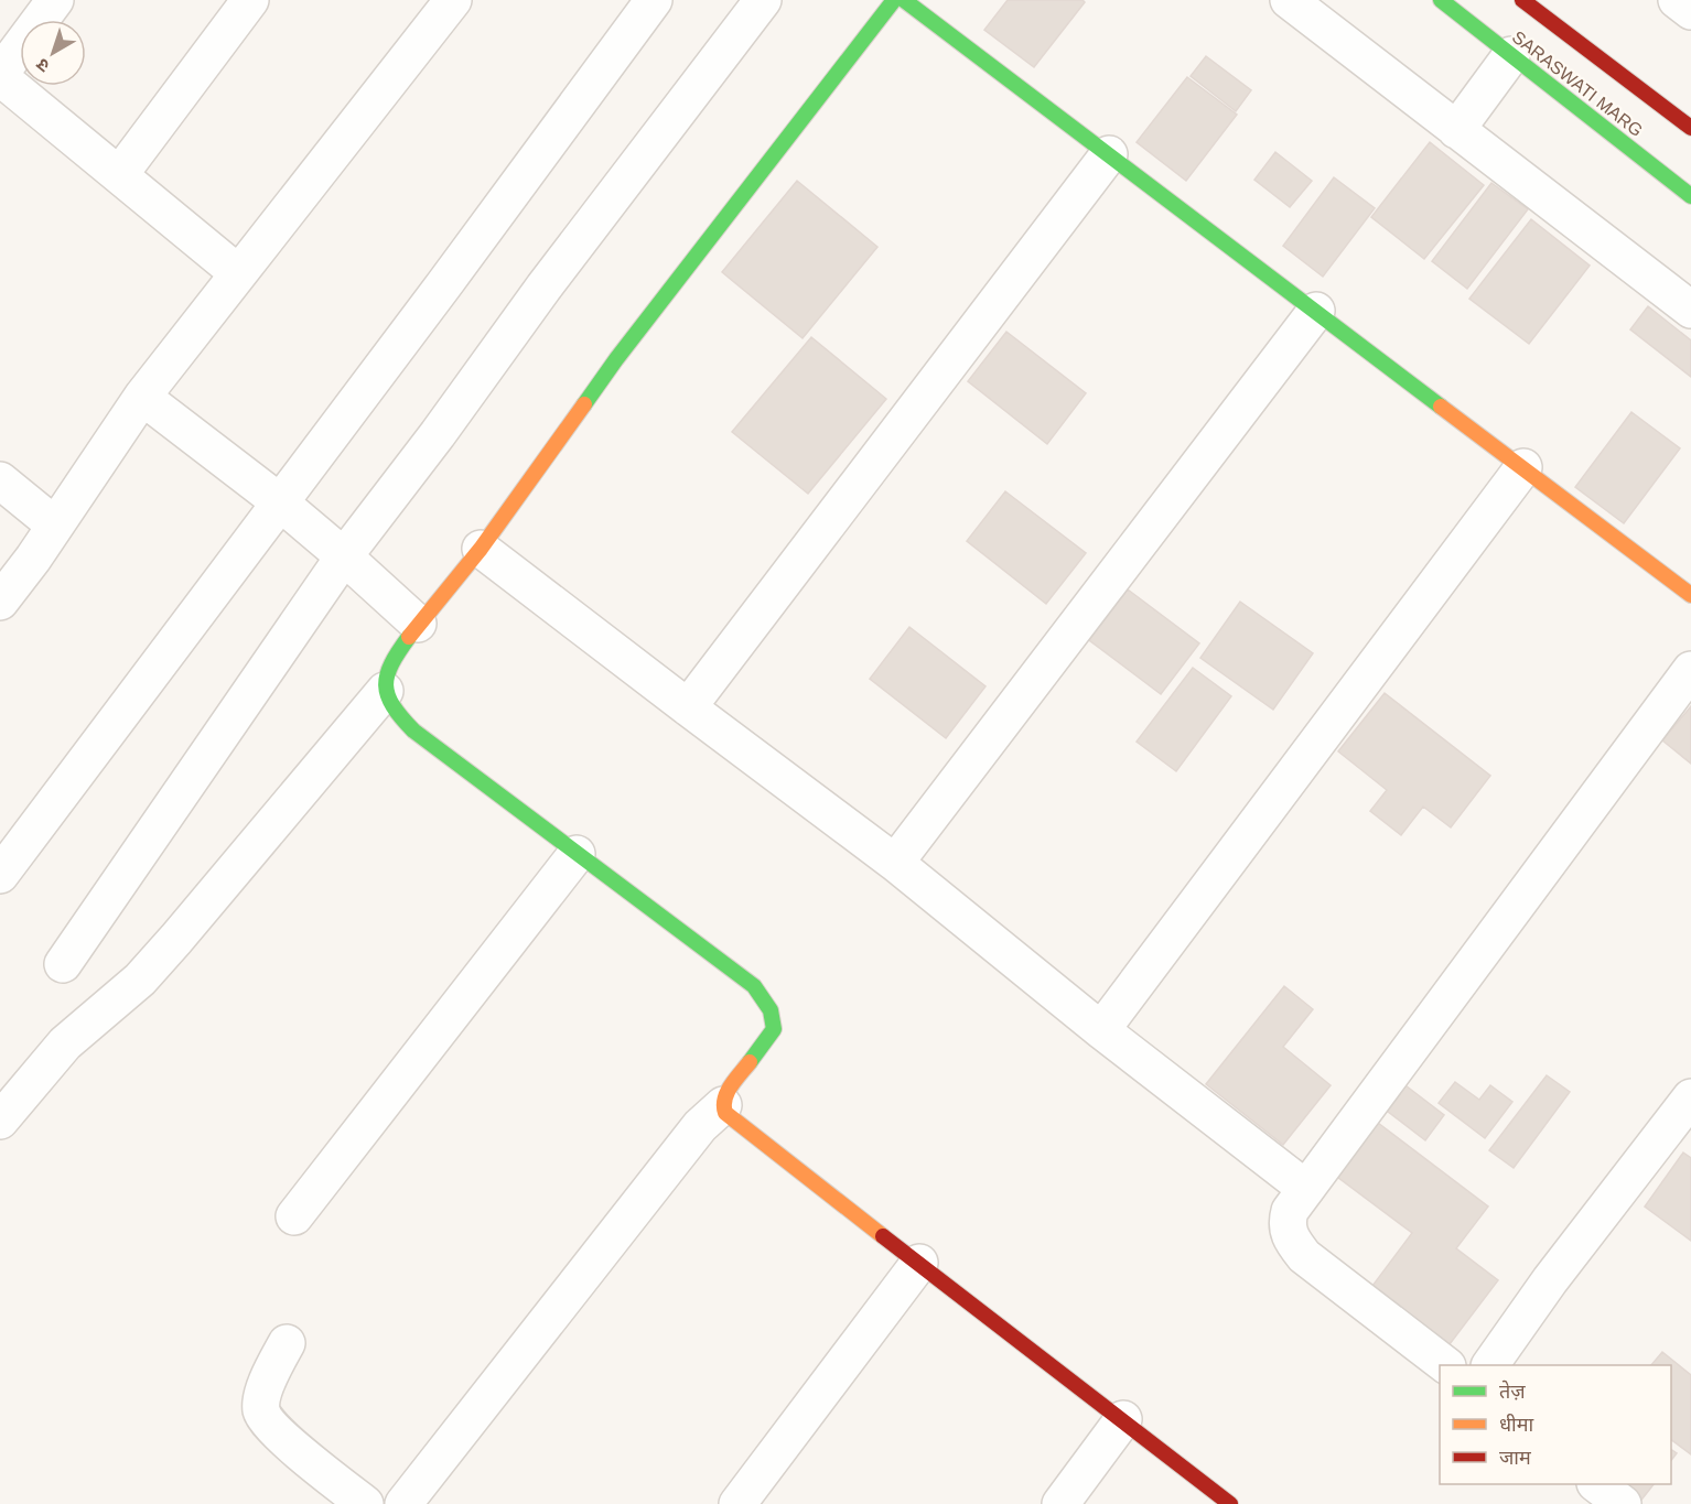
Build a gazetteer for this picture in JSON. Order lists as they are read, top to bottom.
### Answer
{
  "streets": {
    "street": ["SARASWATI MARG"]
  },
  "legend": ["तेज़", "धीमा", "जाम"],
  "north": "bottom left"
}
